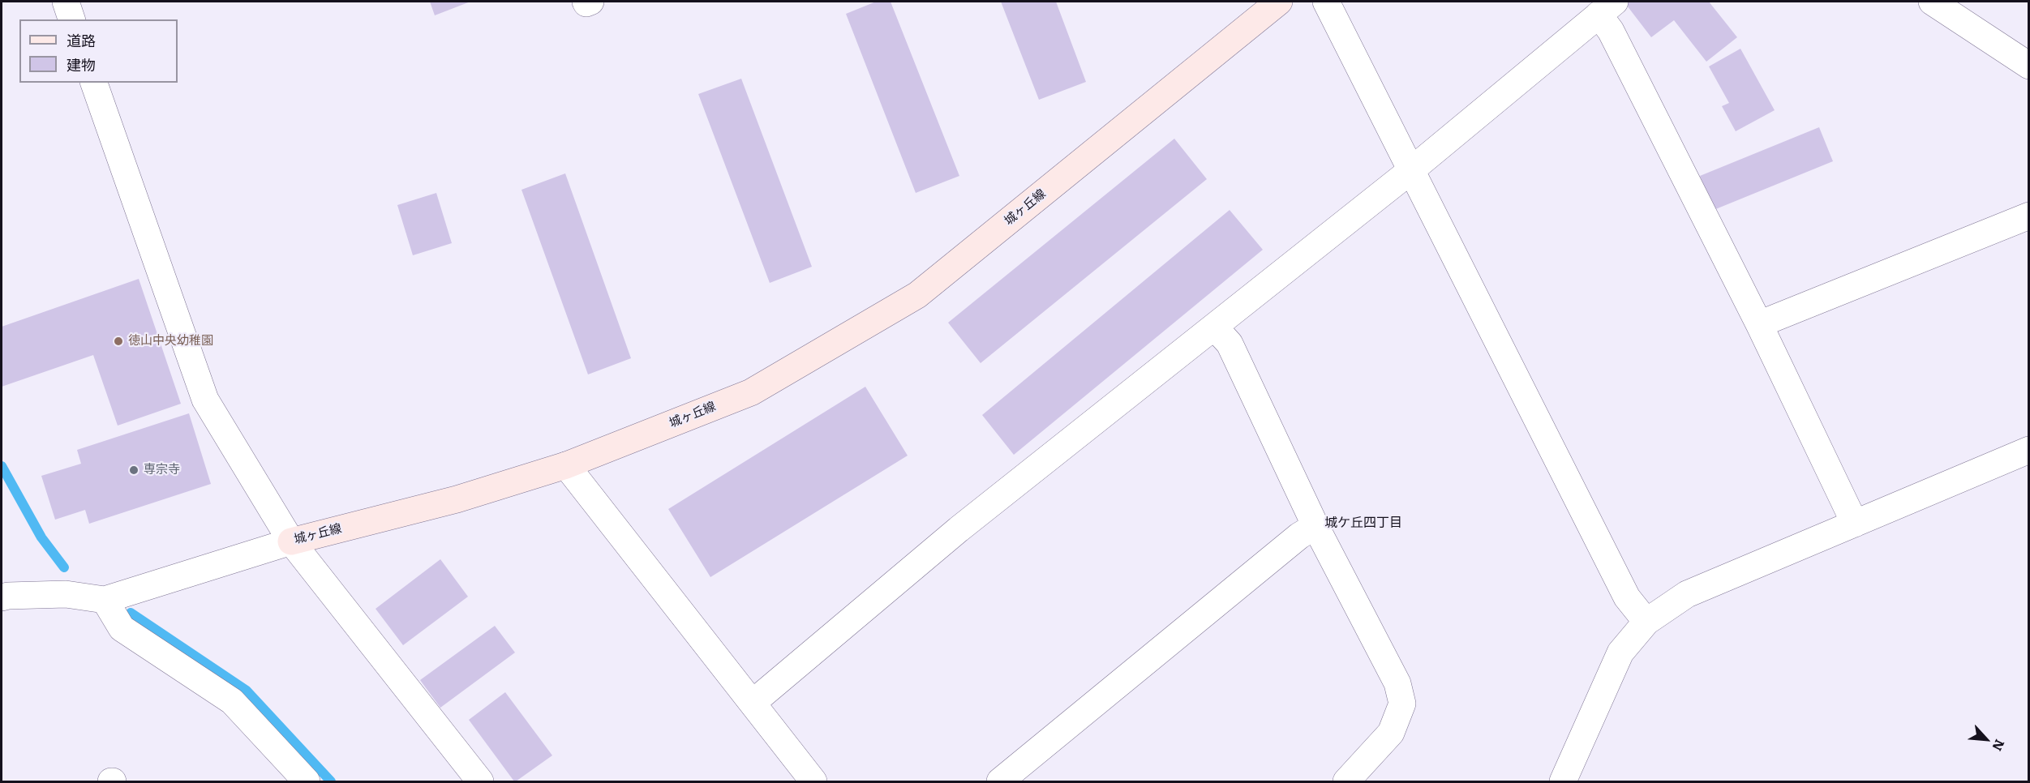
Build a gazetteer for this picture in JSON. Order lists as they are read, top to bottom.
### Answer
{
  "streets": {
    "street": ["城ヶ丘線"]
  },
  "districts": ["城ケ丘四丁目"],
  "places": ["徳山中央幼稚園", "専宗寺"],
  "legend": ["道路", "建物"],
  "north": "bottom right"
}
